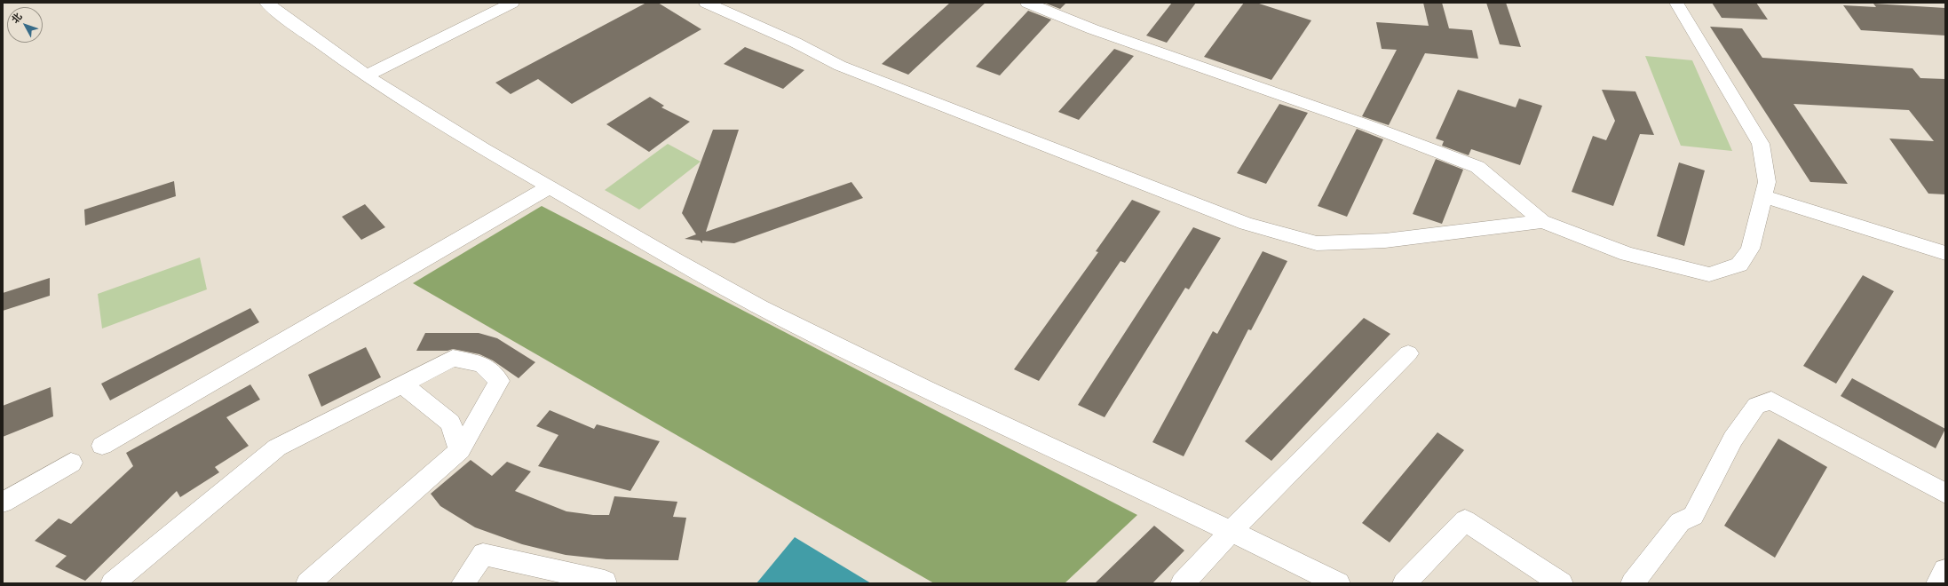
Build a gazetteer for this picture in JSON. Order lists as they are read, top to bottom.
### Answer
{
  "north": "top left"
}
